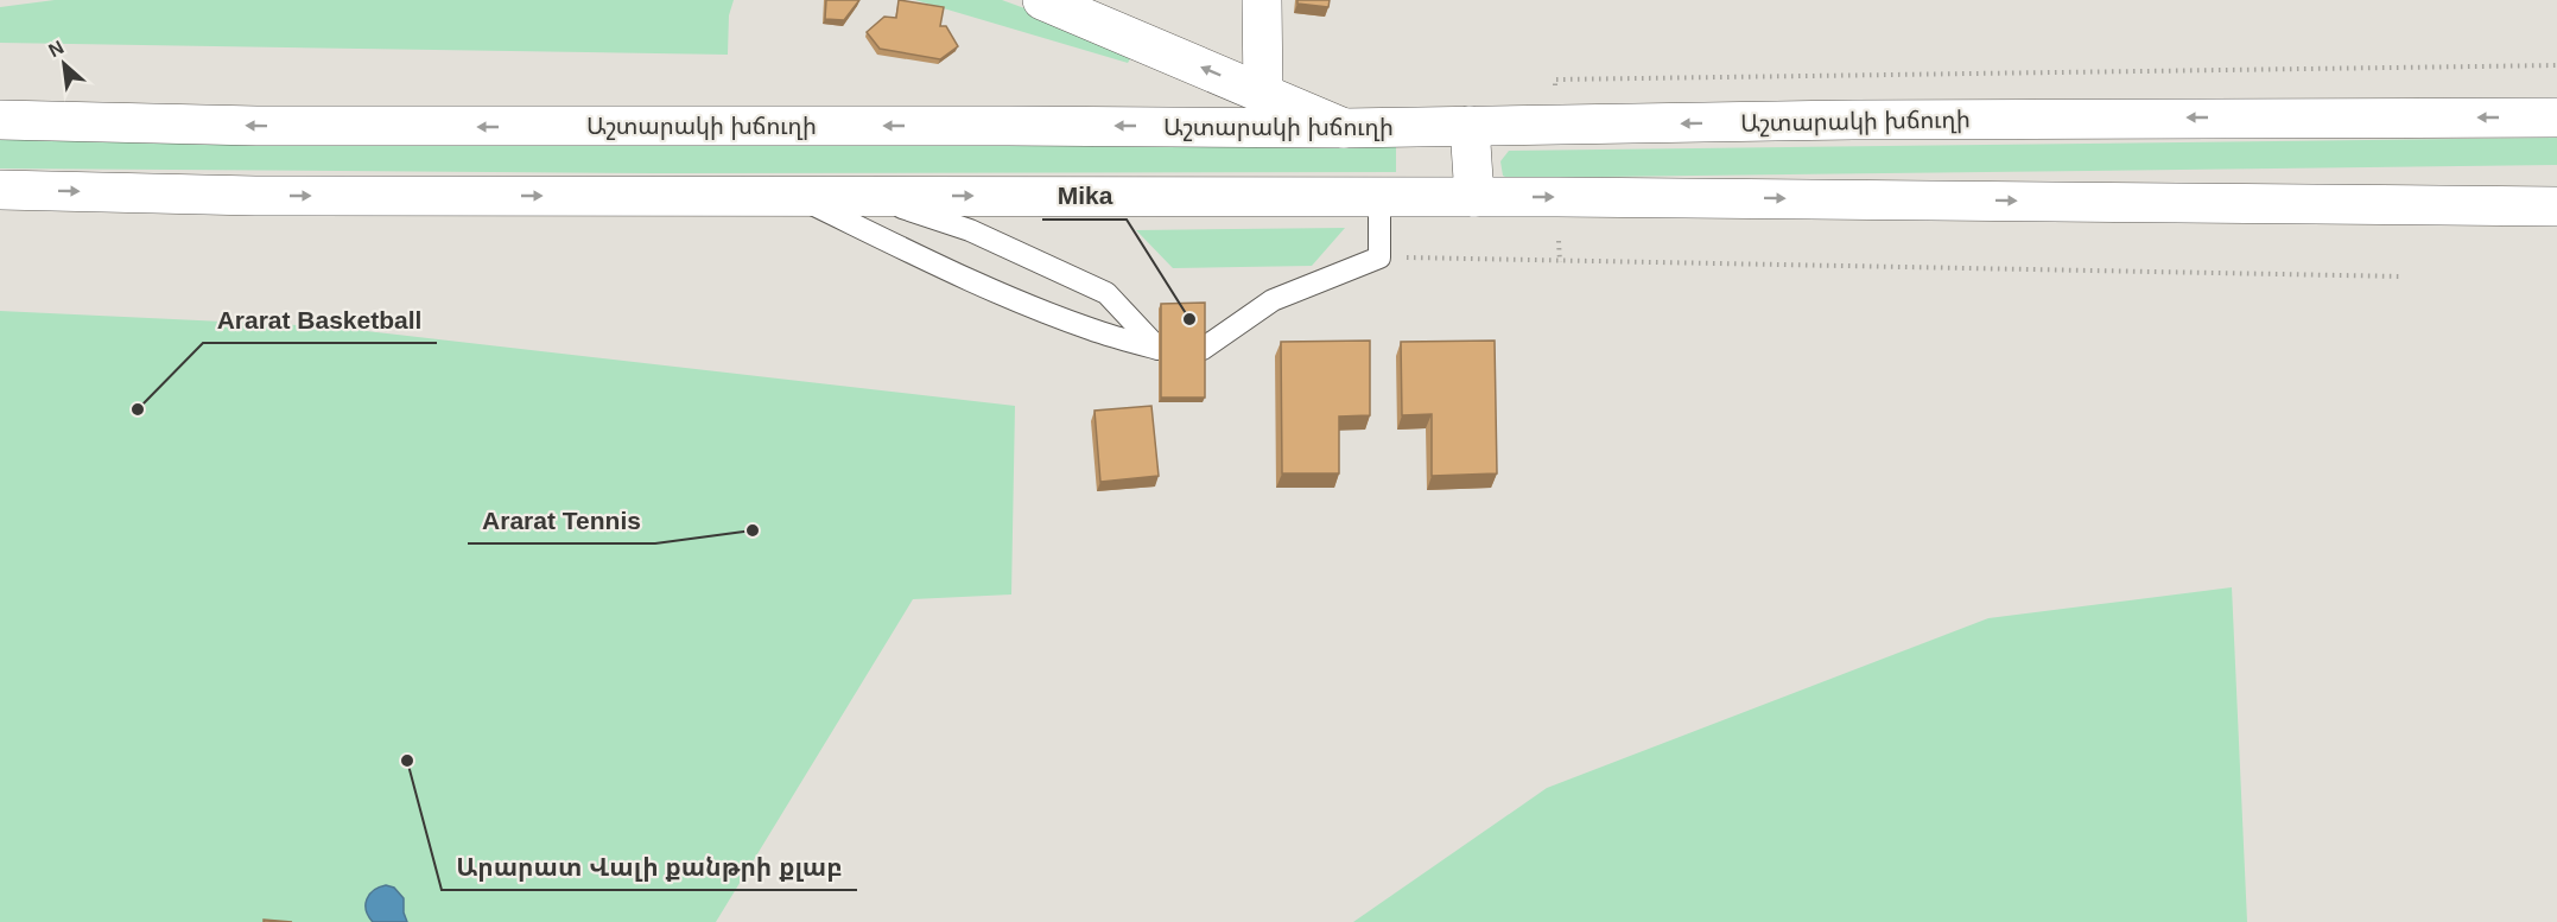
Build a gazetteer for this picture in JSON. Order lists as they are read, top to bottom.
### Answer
{
  "streets": {
    "main road": ["Աշտարակի խճուղի"]
  },
  "places": [
    "Mika",
    "Ararat Basketball",
    "Ararat Tennis",
    "Արարատ Վալի քանթրի քլաբ"
  ],
  "north": "top left"
}
